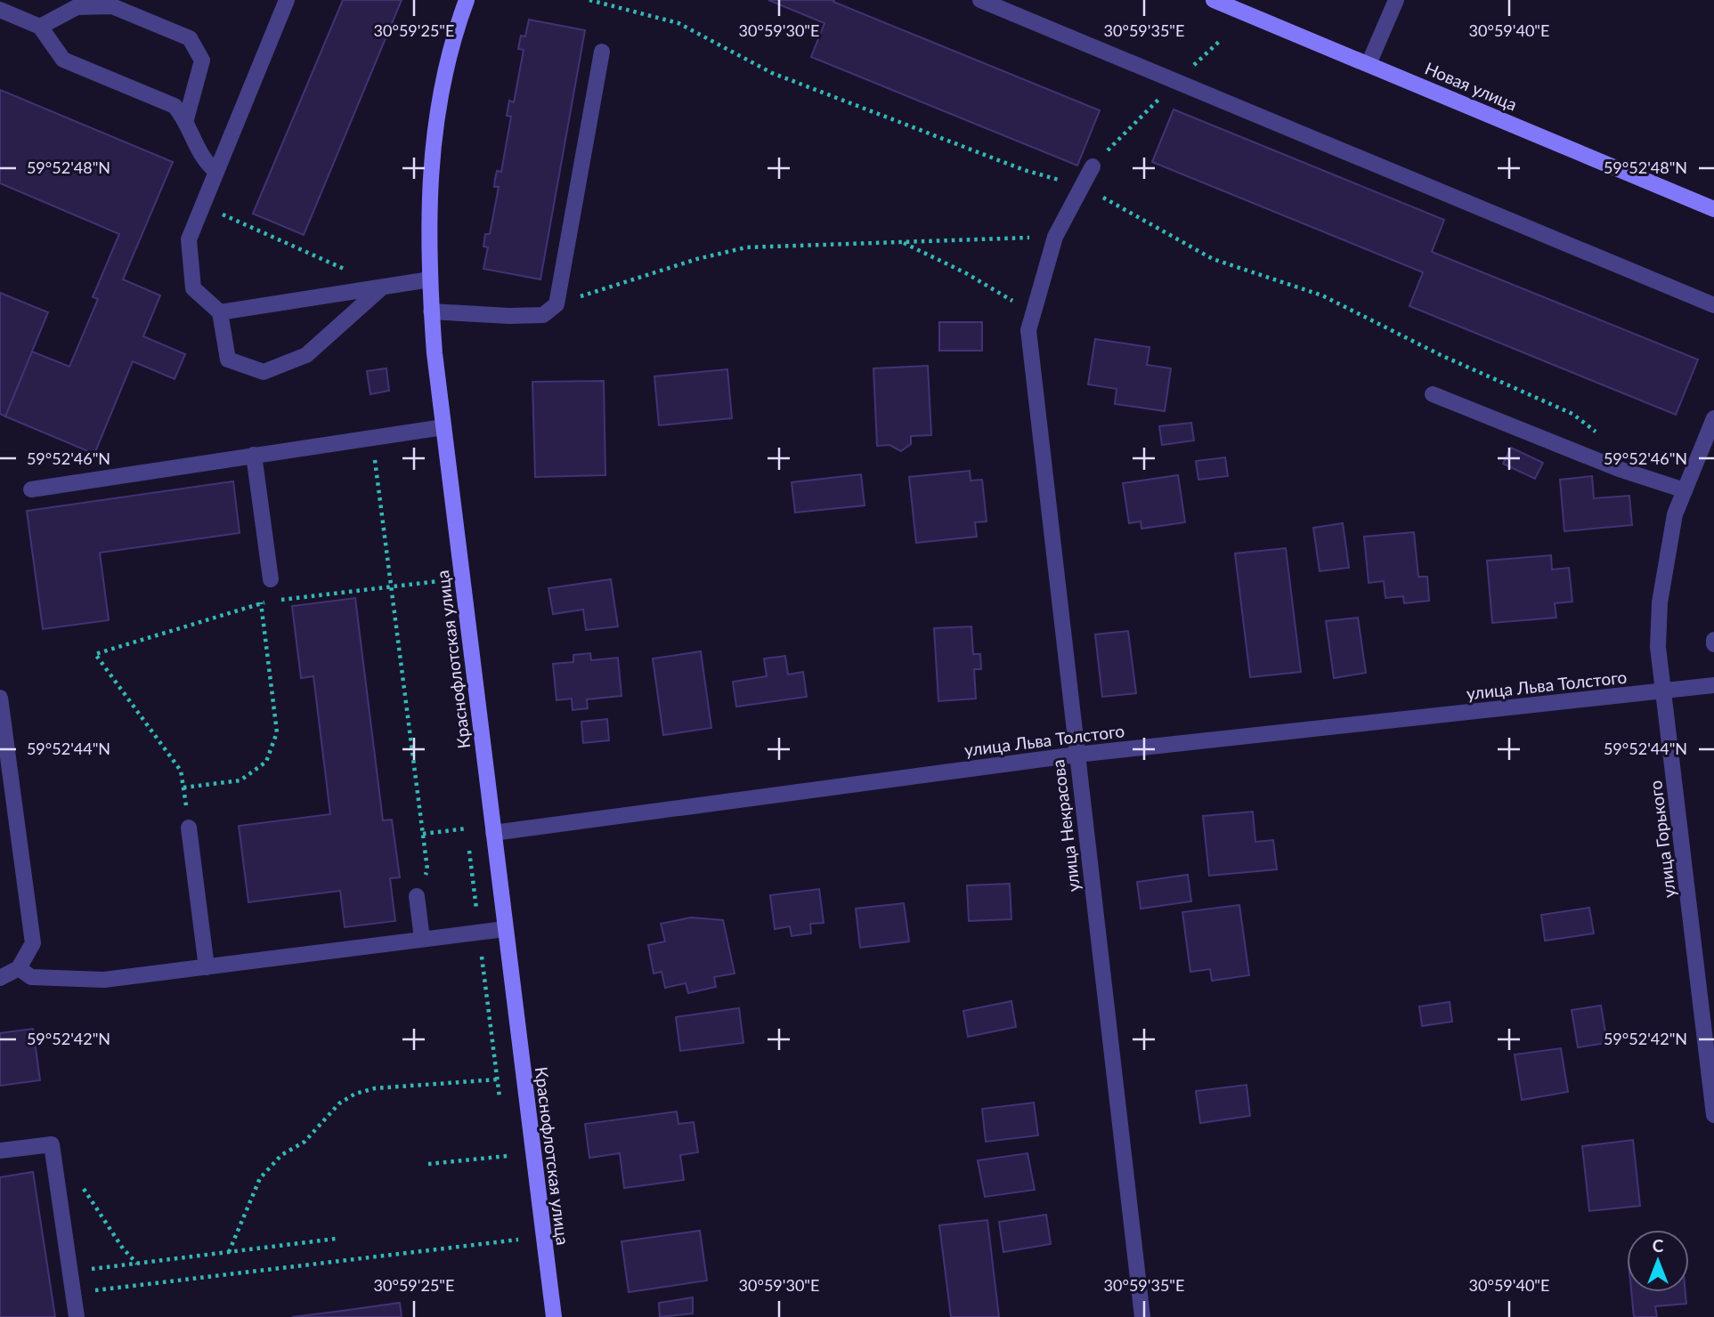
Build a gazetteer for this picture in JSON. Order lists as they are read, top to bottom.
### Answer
{
  "streets": {
    "street": [
      "Новая улица",
      "Краснофлотская улица",
      "улица Льва Толстого",
      "улица Некрасова",
      "улица Горького"
    ]
  },
  "crossings": [
    ["Краснофлотская улица", "улица Льва Толстого"],
    ["улица Льва Толстого", "улица Некрасова"],
    ["улица Льва Толстого", "улица Горького"]
  ],
  "north": "top",
  "coordinates": [
    "30°59'25\"E",
    "30°59'30\"E",
    "30°59'35\"E",
    "30°59'40\"E",
    "59°52'48\"N",
    "59°52'46\"N",
    "59°52'44\"N",
    "59°52'42\"N"
  ]
}
